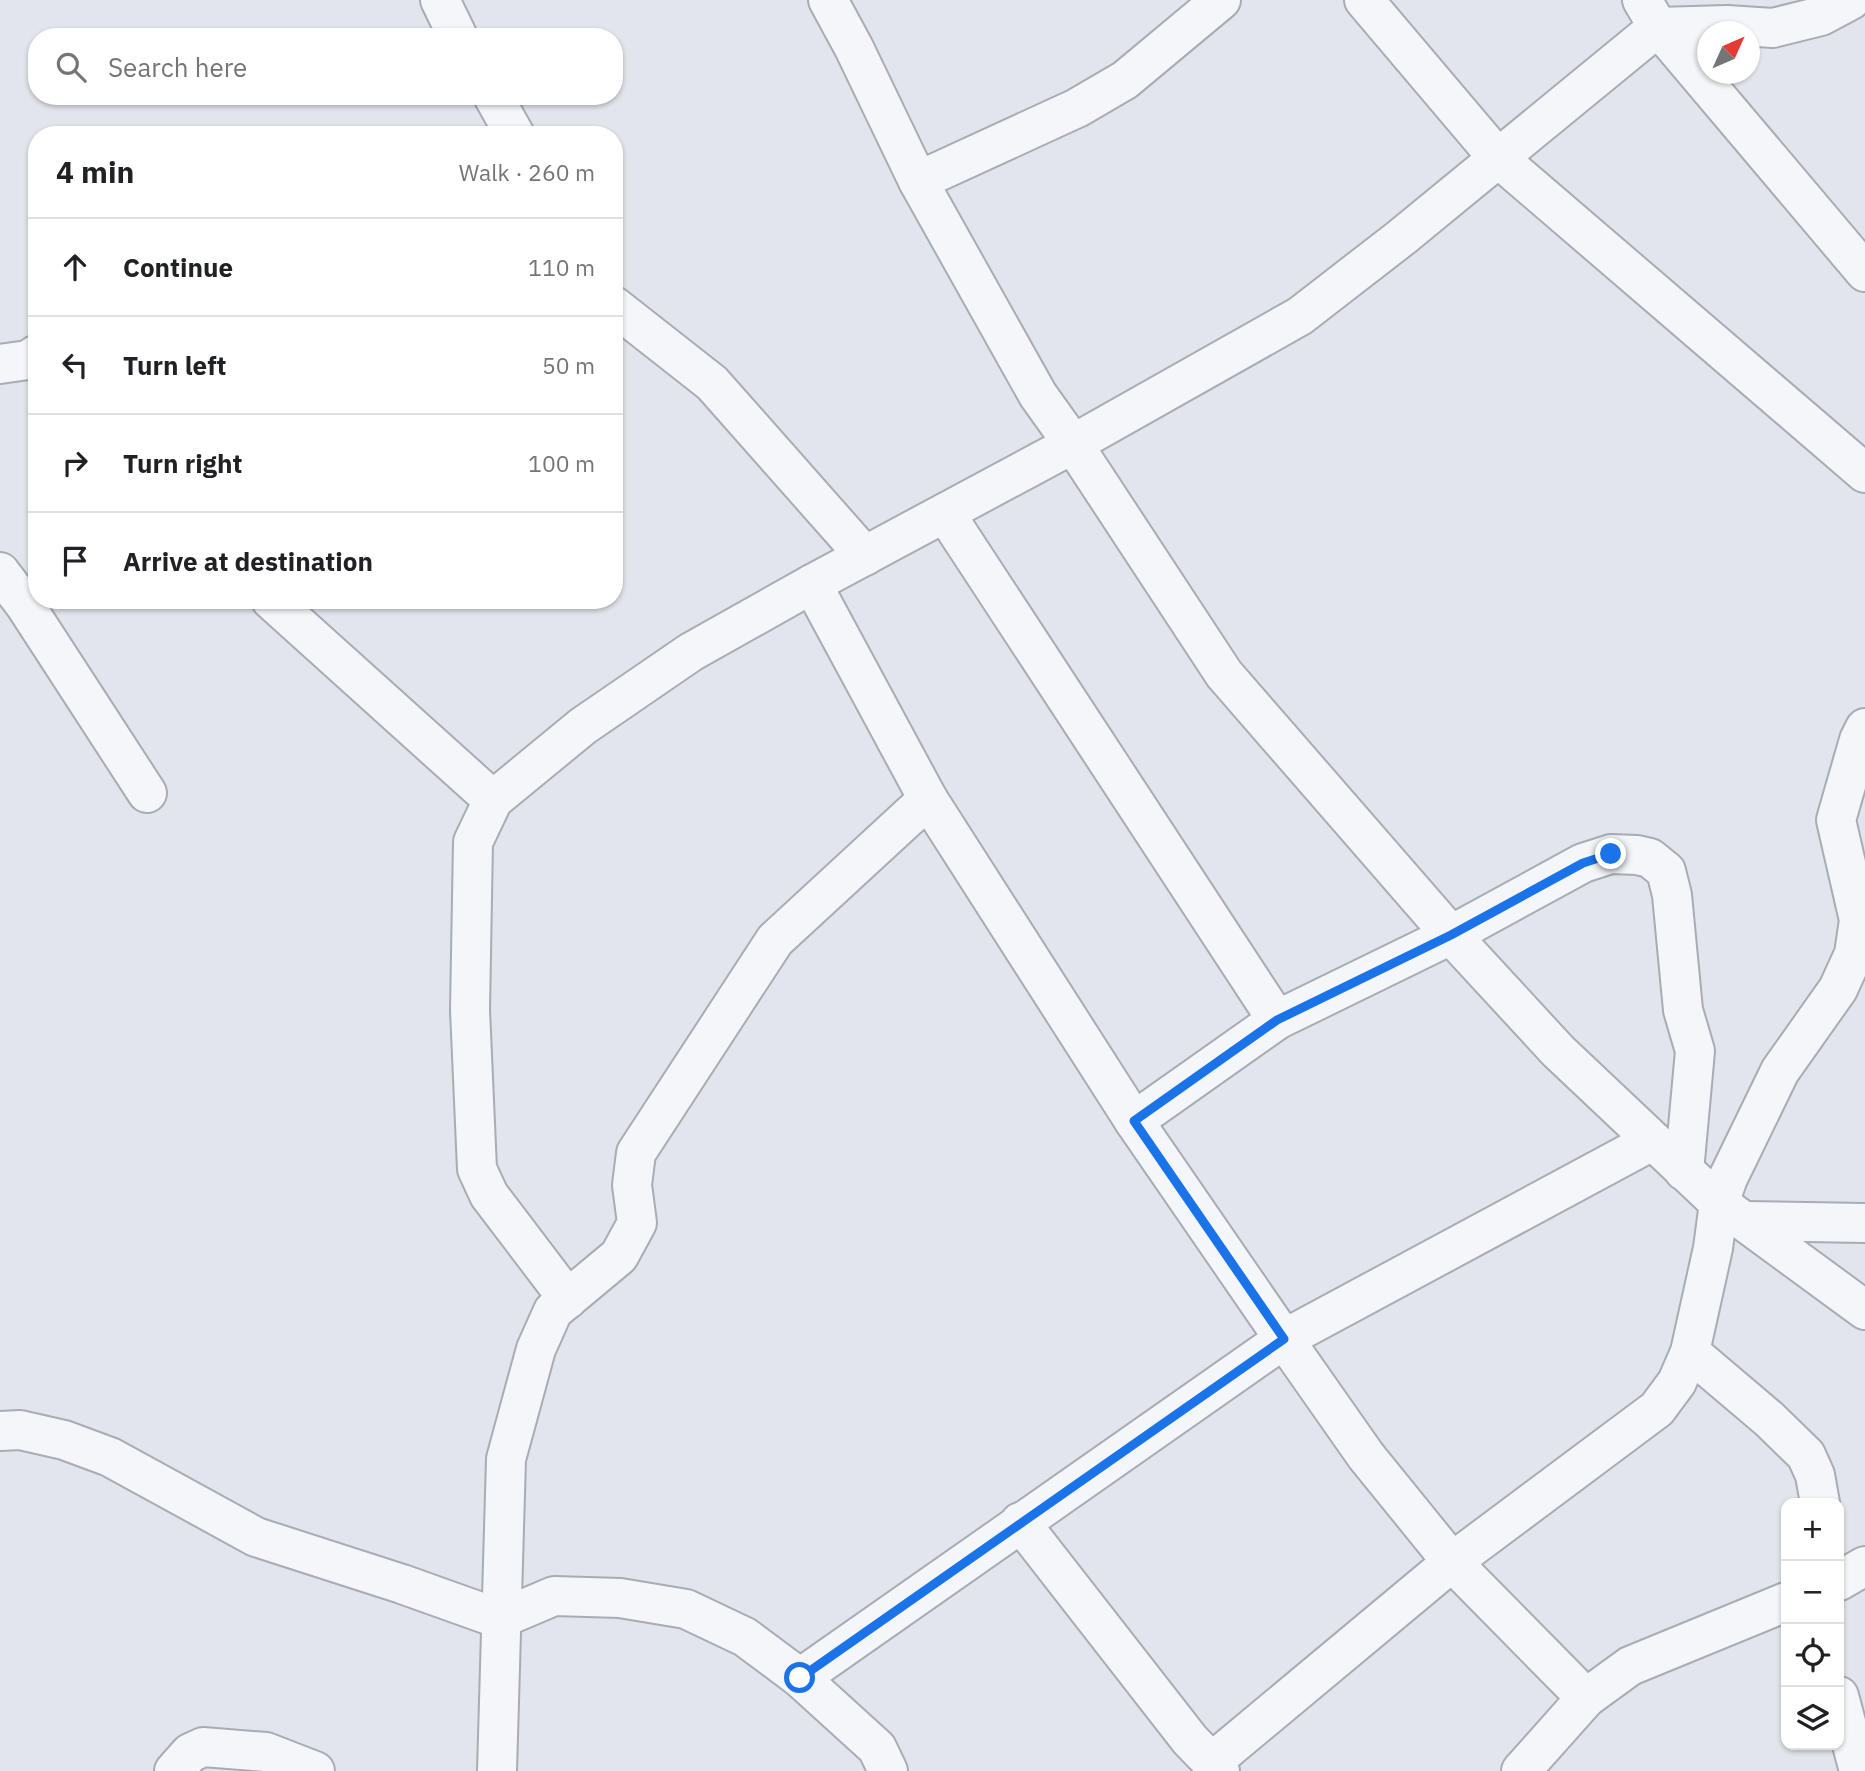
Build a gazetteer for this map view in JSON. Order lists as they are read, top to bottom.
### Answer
{
  "north": "top right",
  "page": {
    "search": "Search here",
    "heading": ["4 min", "Walk · 260 m"],
    "list": [
      ["Continue", "110 m"],
      ["Turn left", "50 m"],
      ["Turn right", "100 m"],
      "Arrive at destination"
    ],
    "map_buttons": ["+", "−"]
  }
}
